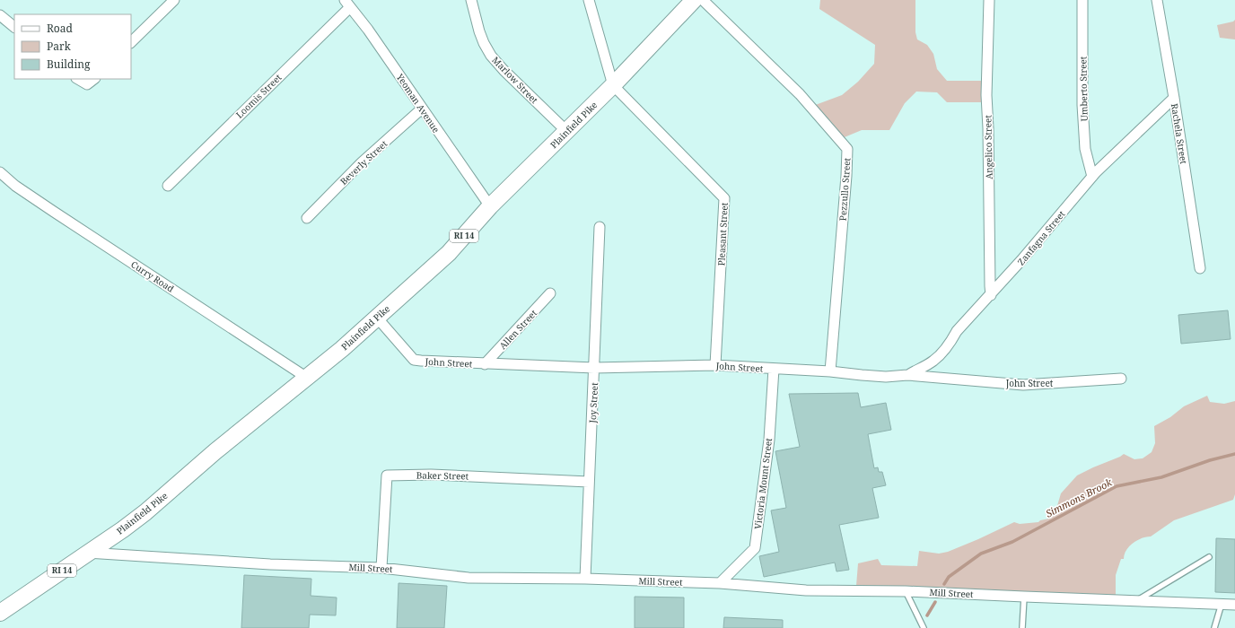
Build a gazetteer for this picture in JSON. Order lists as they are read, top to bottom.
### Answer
{
  "streets": {
    "main road": ["Plainfield Pike", "RI 14"],
    "street": [
      "Marlow Street",
      "Umberto Street",
      "Loomis Street",
      "Yeoman Avenue",
      "Rachela Street",
      "Angelico Street",
      "Beverly Street",
      "Pezzullo Street",
      "Pleasant Street",
      "Zanfagna Street",
      "Curry Road",
      "Allen Street",
      "John Street",
      "Joy Street",
      "Baker Street",
      "Victoria Mount Street",
      "Mill Street"
    ]
  },
  "crossings": [
    ["Marlow Street", "Plainfield Pike"],
    ["Umberto Street", "Zanfagna Street"],
    ["Loomis Street", "Yeoman Avenue"],
    ["Yeoman Avenue", "Plainfield Pike"],
    ["Yeoman Avenue", "Beverly Street"],
    ["Plainfield Pike", "Pleasant Street"],
    ["Plainfield Pike", "Curry Road"],
    ["Plainfield Pike", "John Street"],
    ["Plainfield Pike", "Mill Street"],
    ["Rachela Street", "Zanfagna Street"],
    ["Angelico Street", "Zanfagna Street"],
    ["Pezzullo Street", "John Street"],
    ["Pleasant Street", "John Street"],
    ["Zanfagna Street", "John Street"],
    ["Allen Street", "John Street"],
    ["John Street", "Joy Street"],
    ["John Street", "Victoria Mount Street"],
    ["Joy Street", "Baker Street"],
    ["Joy Street", "Mill Street"],
    ["Baker Street", "Mill Street"],
    ["Victoria Mount Street", "Mill Street"]
  ],
  "water": ["Simmons Brook"],
  "legend": ["Road", "Park", "Building"]
}
